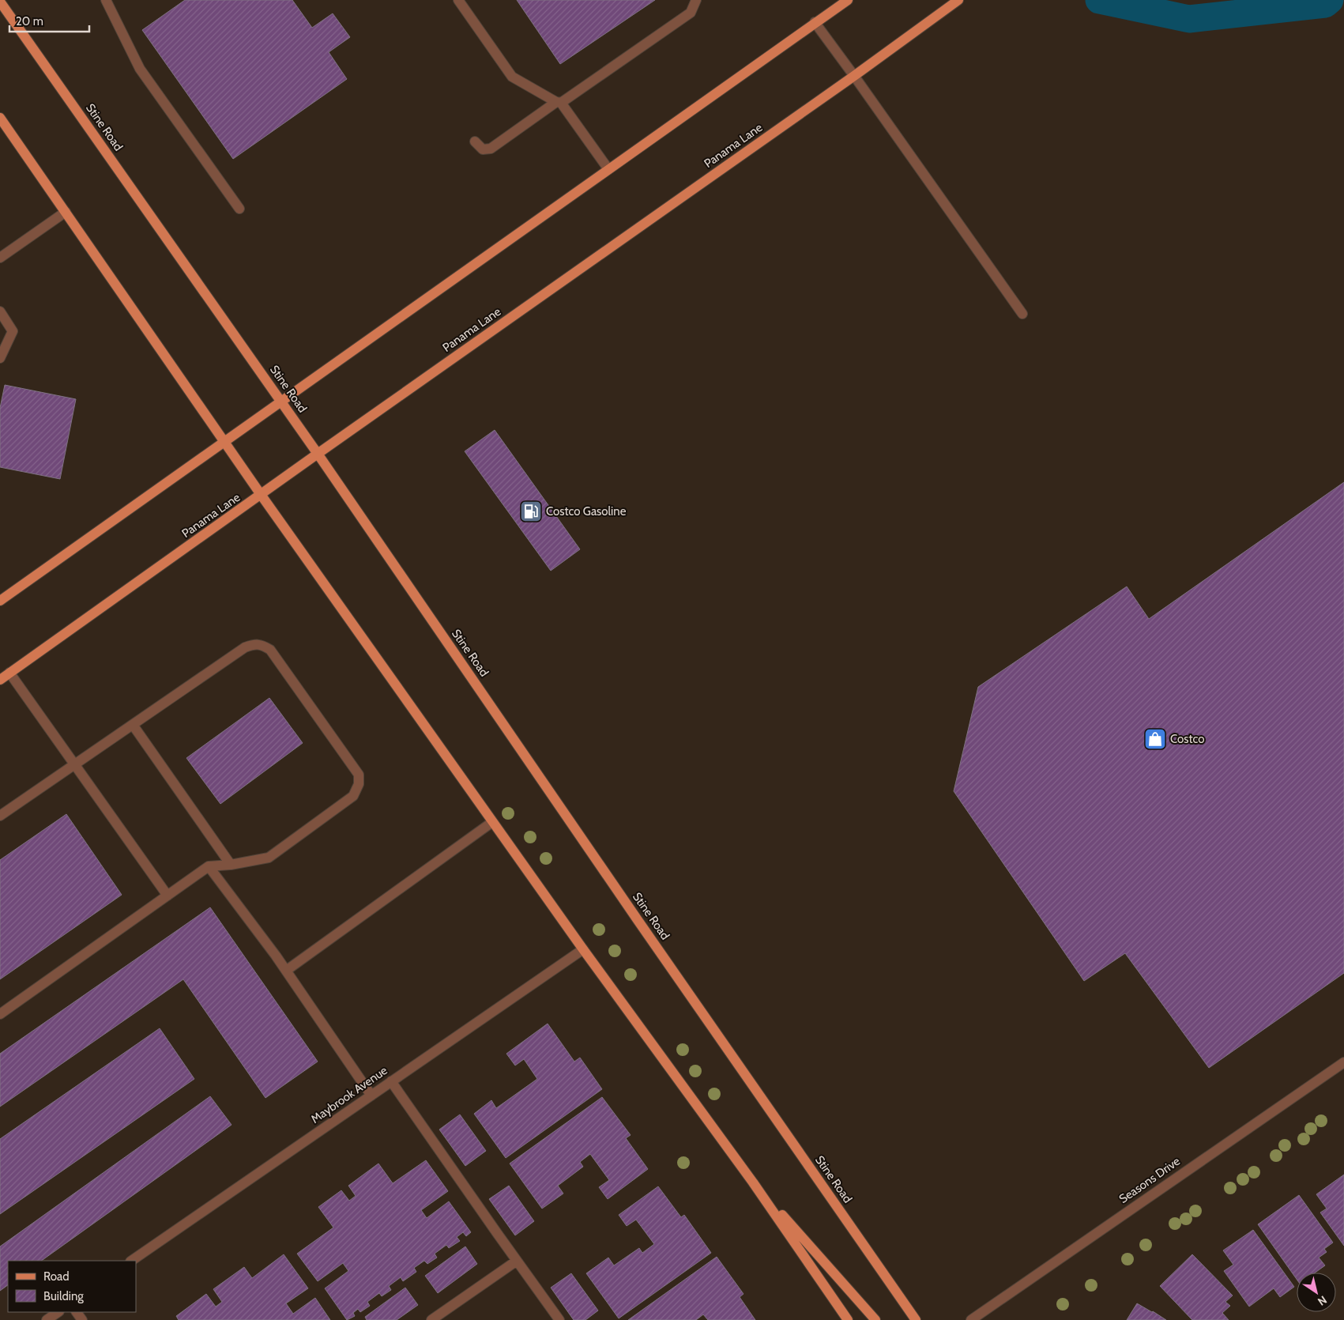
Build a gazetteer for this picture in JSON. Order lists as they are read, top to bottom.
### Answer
{
  "streets": {
    "main road": ["Stine Road", "Panama Lane"],
    "street": ["Maybrook Avenue", "Seasons Drive"]
  },
  "crossings": [
    ["Stine Road", "Panama Lane"]
  ],
  "places": {
    "fuel station": ["Costco Gasoline"],
    "shop": ["Costco"]
  },
  "legend": ["Road", "Building"],
  "scale_bar": "20 m",
  "north": "bottom right"
}
